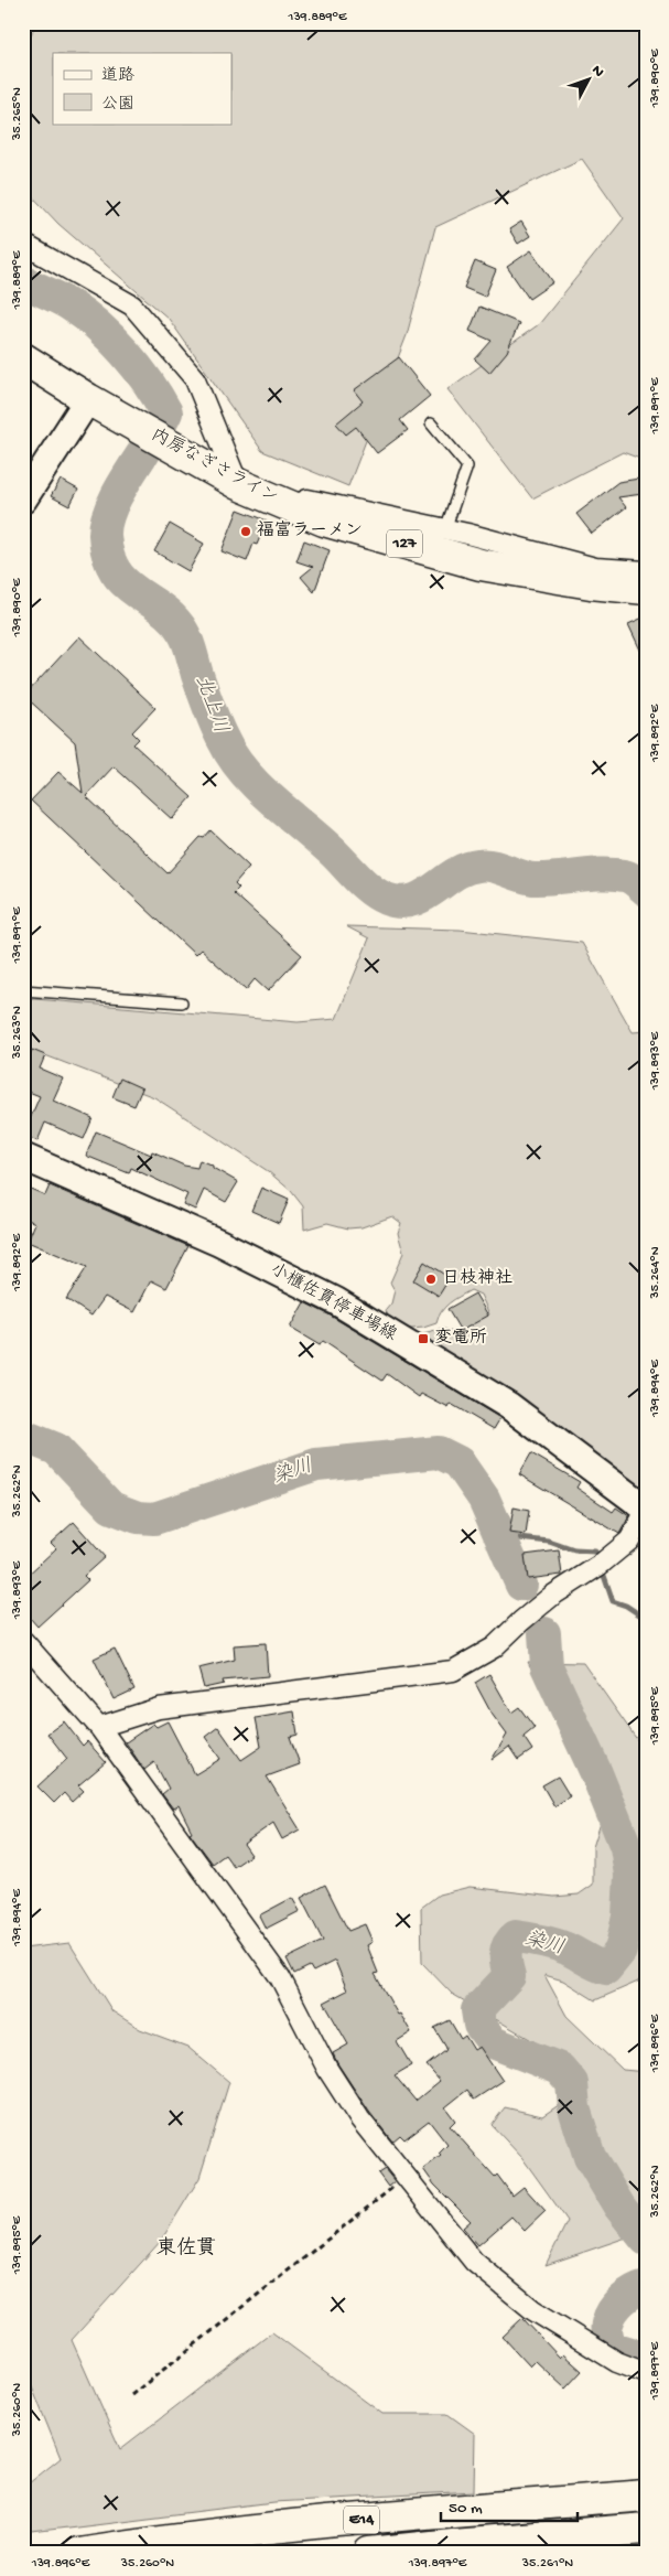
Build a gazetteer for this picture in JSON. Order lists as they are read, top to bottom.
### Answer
{
  "streets": {
    "highway": ["内房なぎさライン", "127", "E14"],
    "main road": ["小櫃佐貫停車場線"]
  },
  "districts": ["東佐貫"],
  "water": ["北上川", "染川"],
  "places": {
    "other": ["福富ラーメン", "日枝神社"],
    "transit": ["変電所"]
  },
  "legend": ["道路", "公園"],
  "scale_bar": "50 m",
  "north": "top right",
  "coordinates": [
    "139.889°E",
    "139.890°E",
    "35.265°N",
    "139.891°E",
    "139.892°E",
    "35.263°N",
    "139.893°E",
    "35.264°N",
    "139.894°E",
    "35.262°N",
    "139.895°E",
    "139.896°E",
    "139.897°E",
    "35.260°N",
    "35.261°N"
  ]
}
